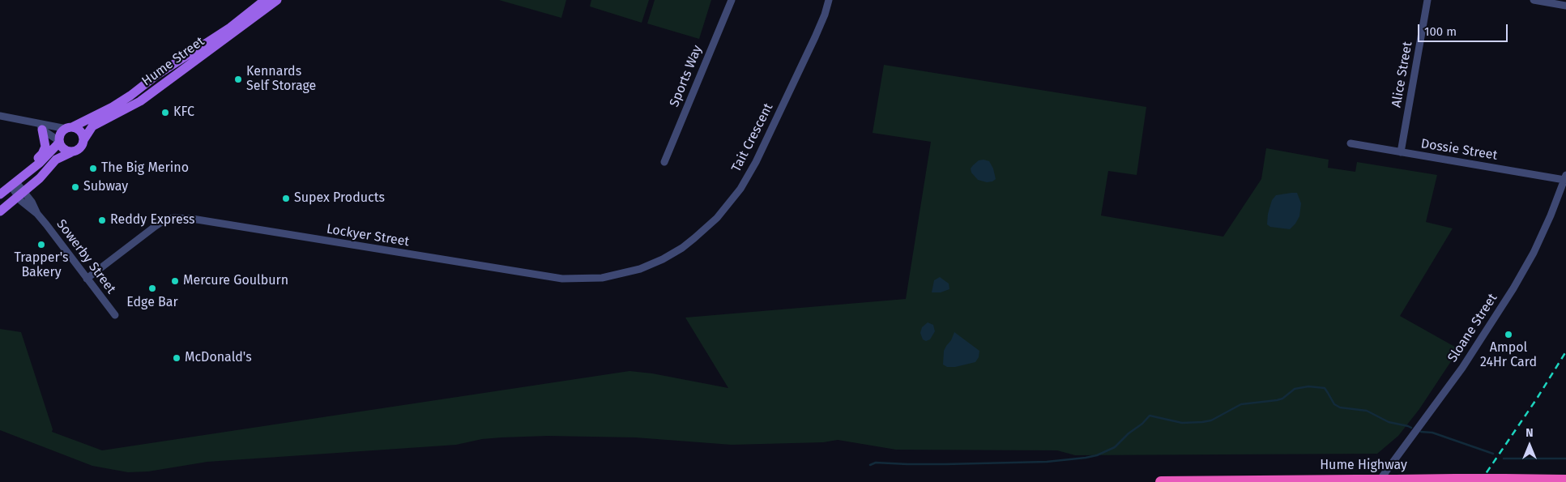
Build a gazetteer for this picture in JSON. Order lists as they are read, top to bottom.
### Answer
{
  "streets": {
    "highway": ["Hume Highway"],
    "main road": ["Hume Street"],
    "street": [
      "Alice Street",
      "Sports Way",
      "Tait Crescent",
      "Dossie Street",
      "Lockyer Street",
      "Sowerby Street",
      "Sloane Street"
    ]
  },
  "crossings": [
    ["Alice Street", "Dossie Street"],
    ["Tait Crescent", "Lockyer Street"],
    ["Dossie Street", "Sloane Street"],
    ["Lockyer Street", "Sowerby Street"]
  ],
  "places": [
    "Kennards Self Storage",
    "KFC",
    "The Big Merino",
    "Subway",
    "Supex Products",
    "Reddy Express",
    "Trapper's Bakery",
    "Mercure Goulburn",
    "Edge Bar",
    "Ampol 24Hr Card",
    "McDonald's"
  ],
  "scale_bar": "100 m",
  "north": "top"
}
